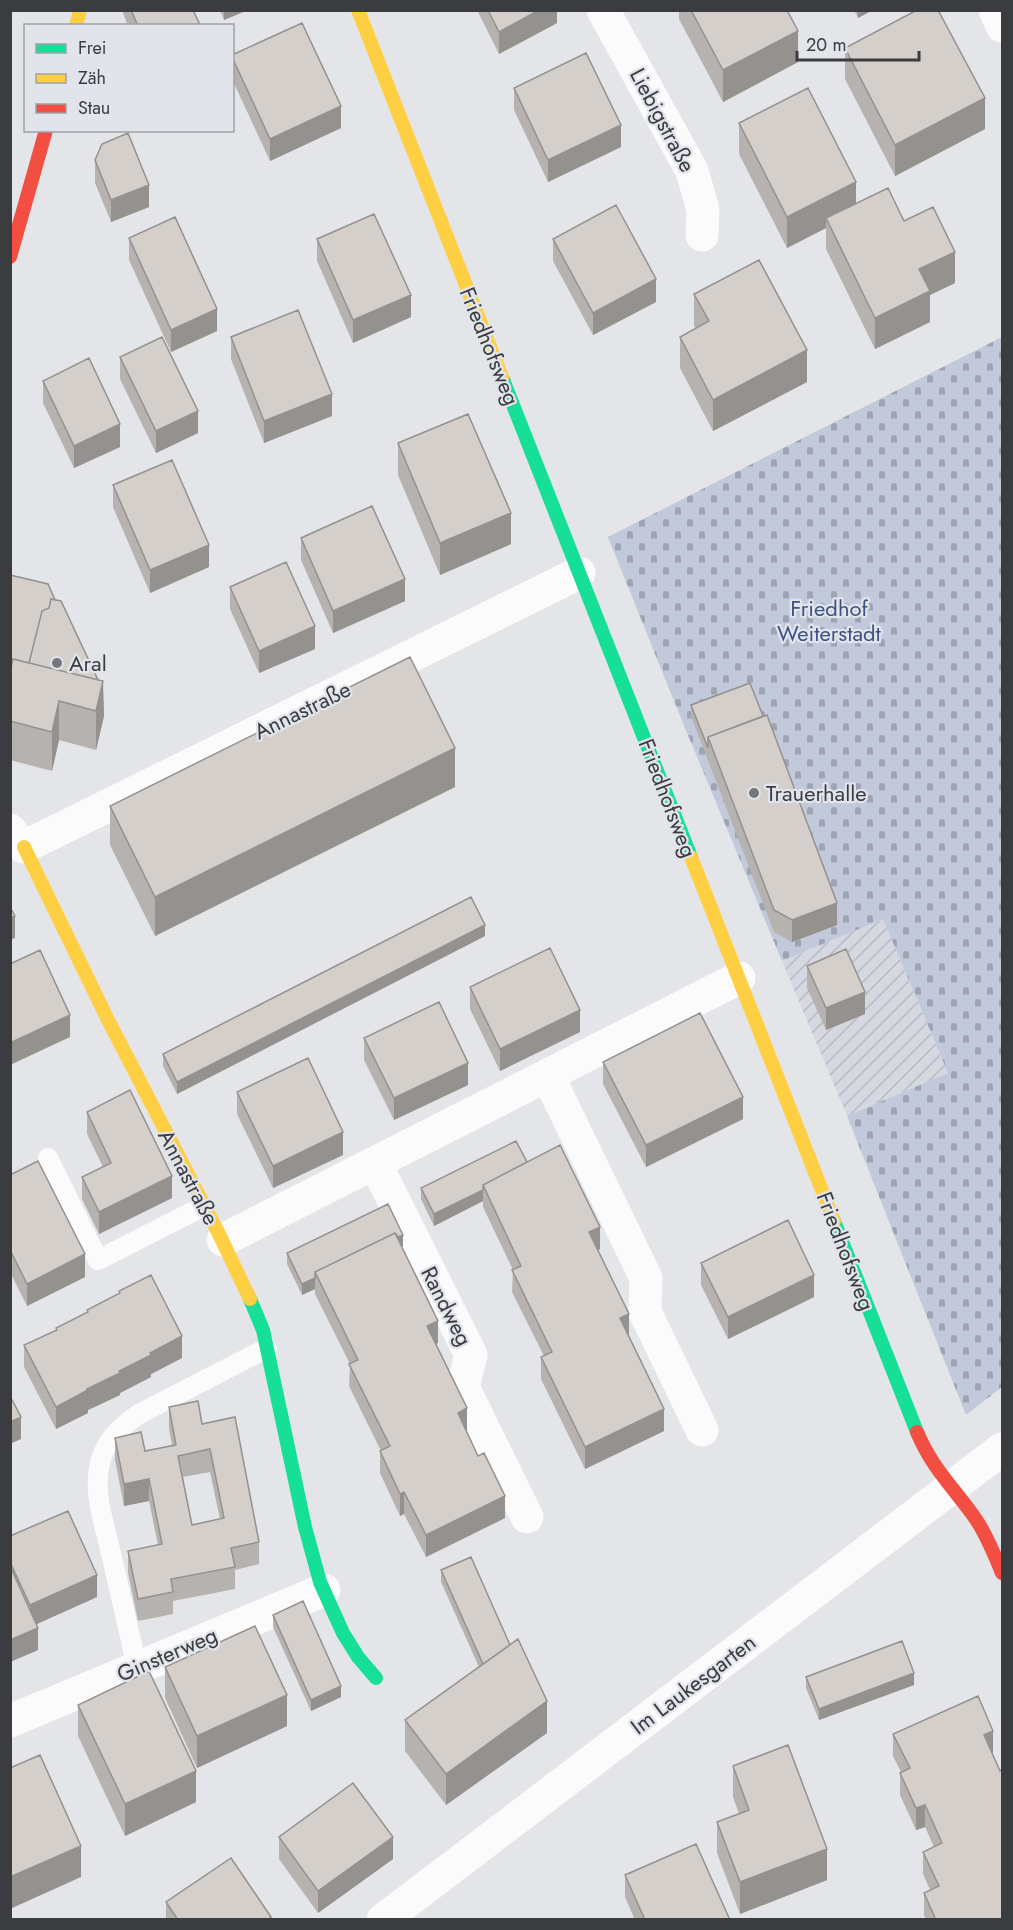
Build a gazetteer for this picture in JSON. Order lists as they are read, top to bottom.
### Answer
{
  "streets": {
    "street": [
      "Liebigstraße",
      "Friedhofsweg",
      "Annastraße",
      "Randweg",
      "Ginsterweg",
      "Im Laukesgarten"
    ]
  },
  "crossings": [
    ["Friedhofsweg", "Annastraße"],
    ["Friedhofsweg", "Im Laukesgarten"],
    ["Annastraße", "Ginsterweg"]
  ],
  "parks": ["Friedhof Weiterstadt"],
  "places": ["Aral", "Trauerhalle"],
  "legend": ["Frei", "Zäh", "Stau"],
  "scale_bar": "20 m"
}
